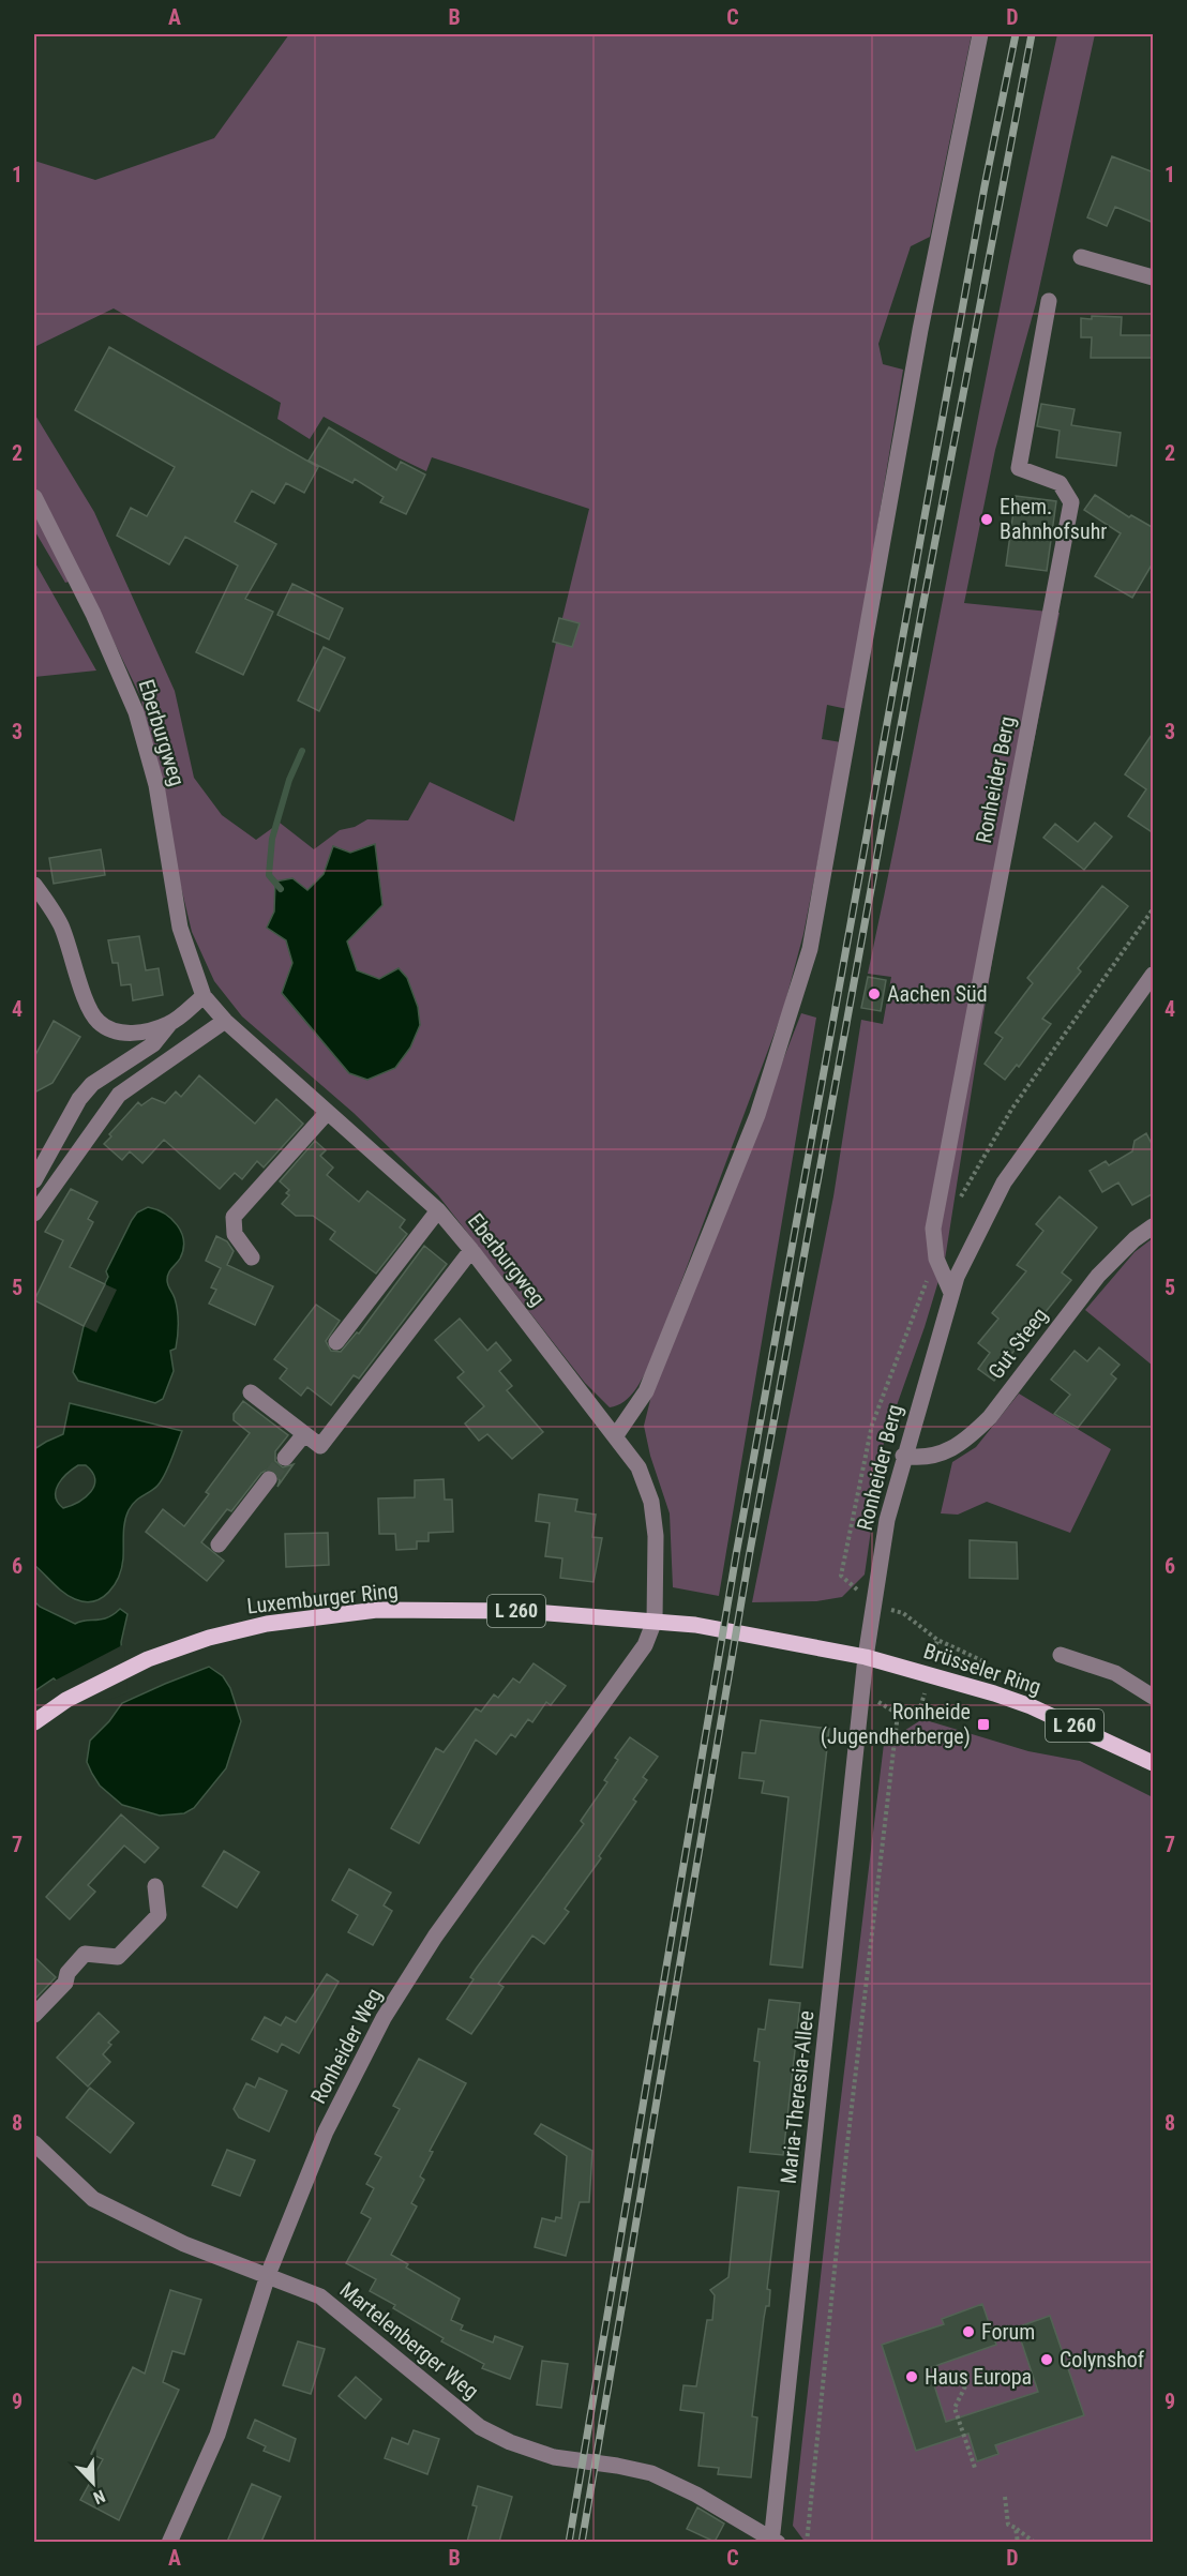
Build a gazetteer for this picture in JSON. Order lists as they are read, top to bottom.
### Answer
{
  "streets": {
    "main road": ["Luxemburger Ring", "L 260", "Brüsseler Ring"],
    "street": [
      "Eberburgweg",
      "Ronheider Berg",
      "Gut Steeg",
      "Ronheider Weg",
      "Maria-Theresia-Allee",
      "Martelenberger Weg"
    ]
  },
  "crossings": [
    ["Eberburgweg", "Luxemburger Ring"],
    ["Eberburgweg", "Ronheider Weg"],
    ["Ronheider Berg", "Gut Steeg"],
    ["Ronheider Berg", "Luxemburger Ring"],
    ["Ronheider Berg", "Brüsseler Ring"],
    ["Ronheider Berg", "Maria-Theresia-Allee"],
    ["Luxemburger Ring", "Brüsseler Ring"],
    ["Luxemburger Ring", "Ronheider Weg"],
    ["Luxemburger Ring", "Maria-Theresia-Allee"],
    ["Brüsseler Ring", "Maria-Theresia-Allee"],
    ["Ronheider Weg", "Martelenberger Weg"],
    ["Maria-Theresia-Allee", "Martelenberger Weg"]
  ],
  "places": {
    "other": [
      "Ehem. Bahnhofsuhr",
      "Aachen Süd",
      "Forum",
      "Colynshof",
      "Haus Europa"
    ],
    "transit": ["Ronheide (Jugendherberge)"]
  },
  "north": "bottom right",
  "grid": {
    "columns": [
      "A",
      "B",
      "C",
      "D"
    ],
    "rows": [
      "1",
      "2",
      "3",
      "4",
      "5",
      "6",
      "7",
      "8",
      "9"
    ]
  }
}
